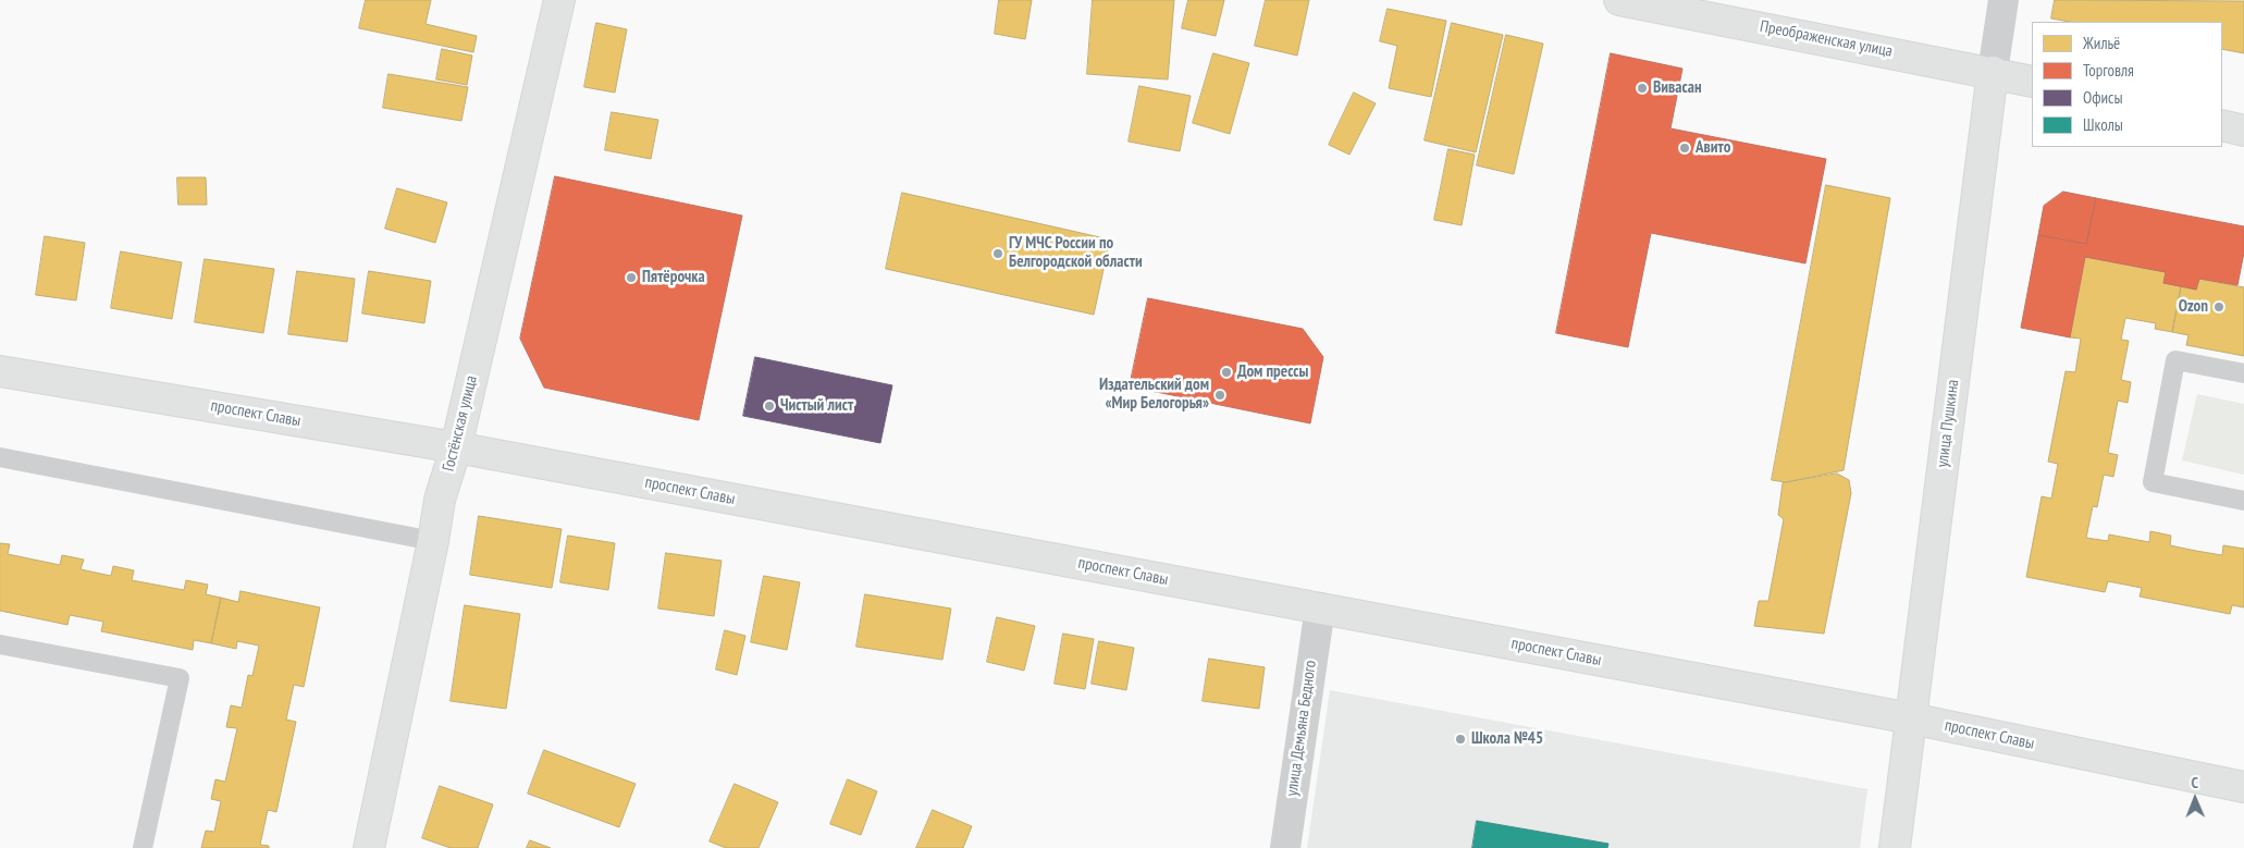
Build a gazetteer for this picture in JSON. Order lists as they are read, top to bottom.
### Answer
{
  "streets": {
    "main road": [
      "Преображенская улица",
      "проспект Славы",
      "Гостёнская улица",
      "улица Пушкина"
    ],
    "street": ["улица Демьяна Бедного"]
  },
  "crossings": [
    ["Преображенская улица", "улица Пушкина"],
    ["проспект Славы", "Гостёнская улица"],
    ["проспект Славы", "улица Пушкина"],
    ["проспект Славы", "улица Демьяна Бедного"]
  ],
  "places": [
    "Вивасан",
    "Авито",
    "ГУ МЧС России по Белгородской области",
    "Пятёрочка",
    "Ozon",
    "Дом прессы",
    "Издательский дом «Мир Белогорья»",
    "Чистый лист",
    "Школа №45"
  ],
  "legend": [
    "Жильё",
    "Торговля",
    "Офисы",
    "Школы"
  ],
  "north": "top"
}
